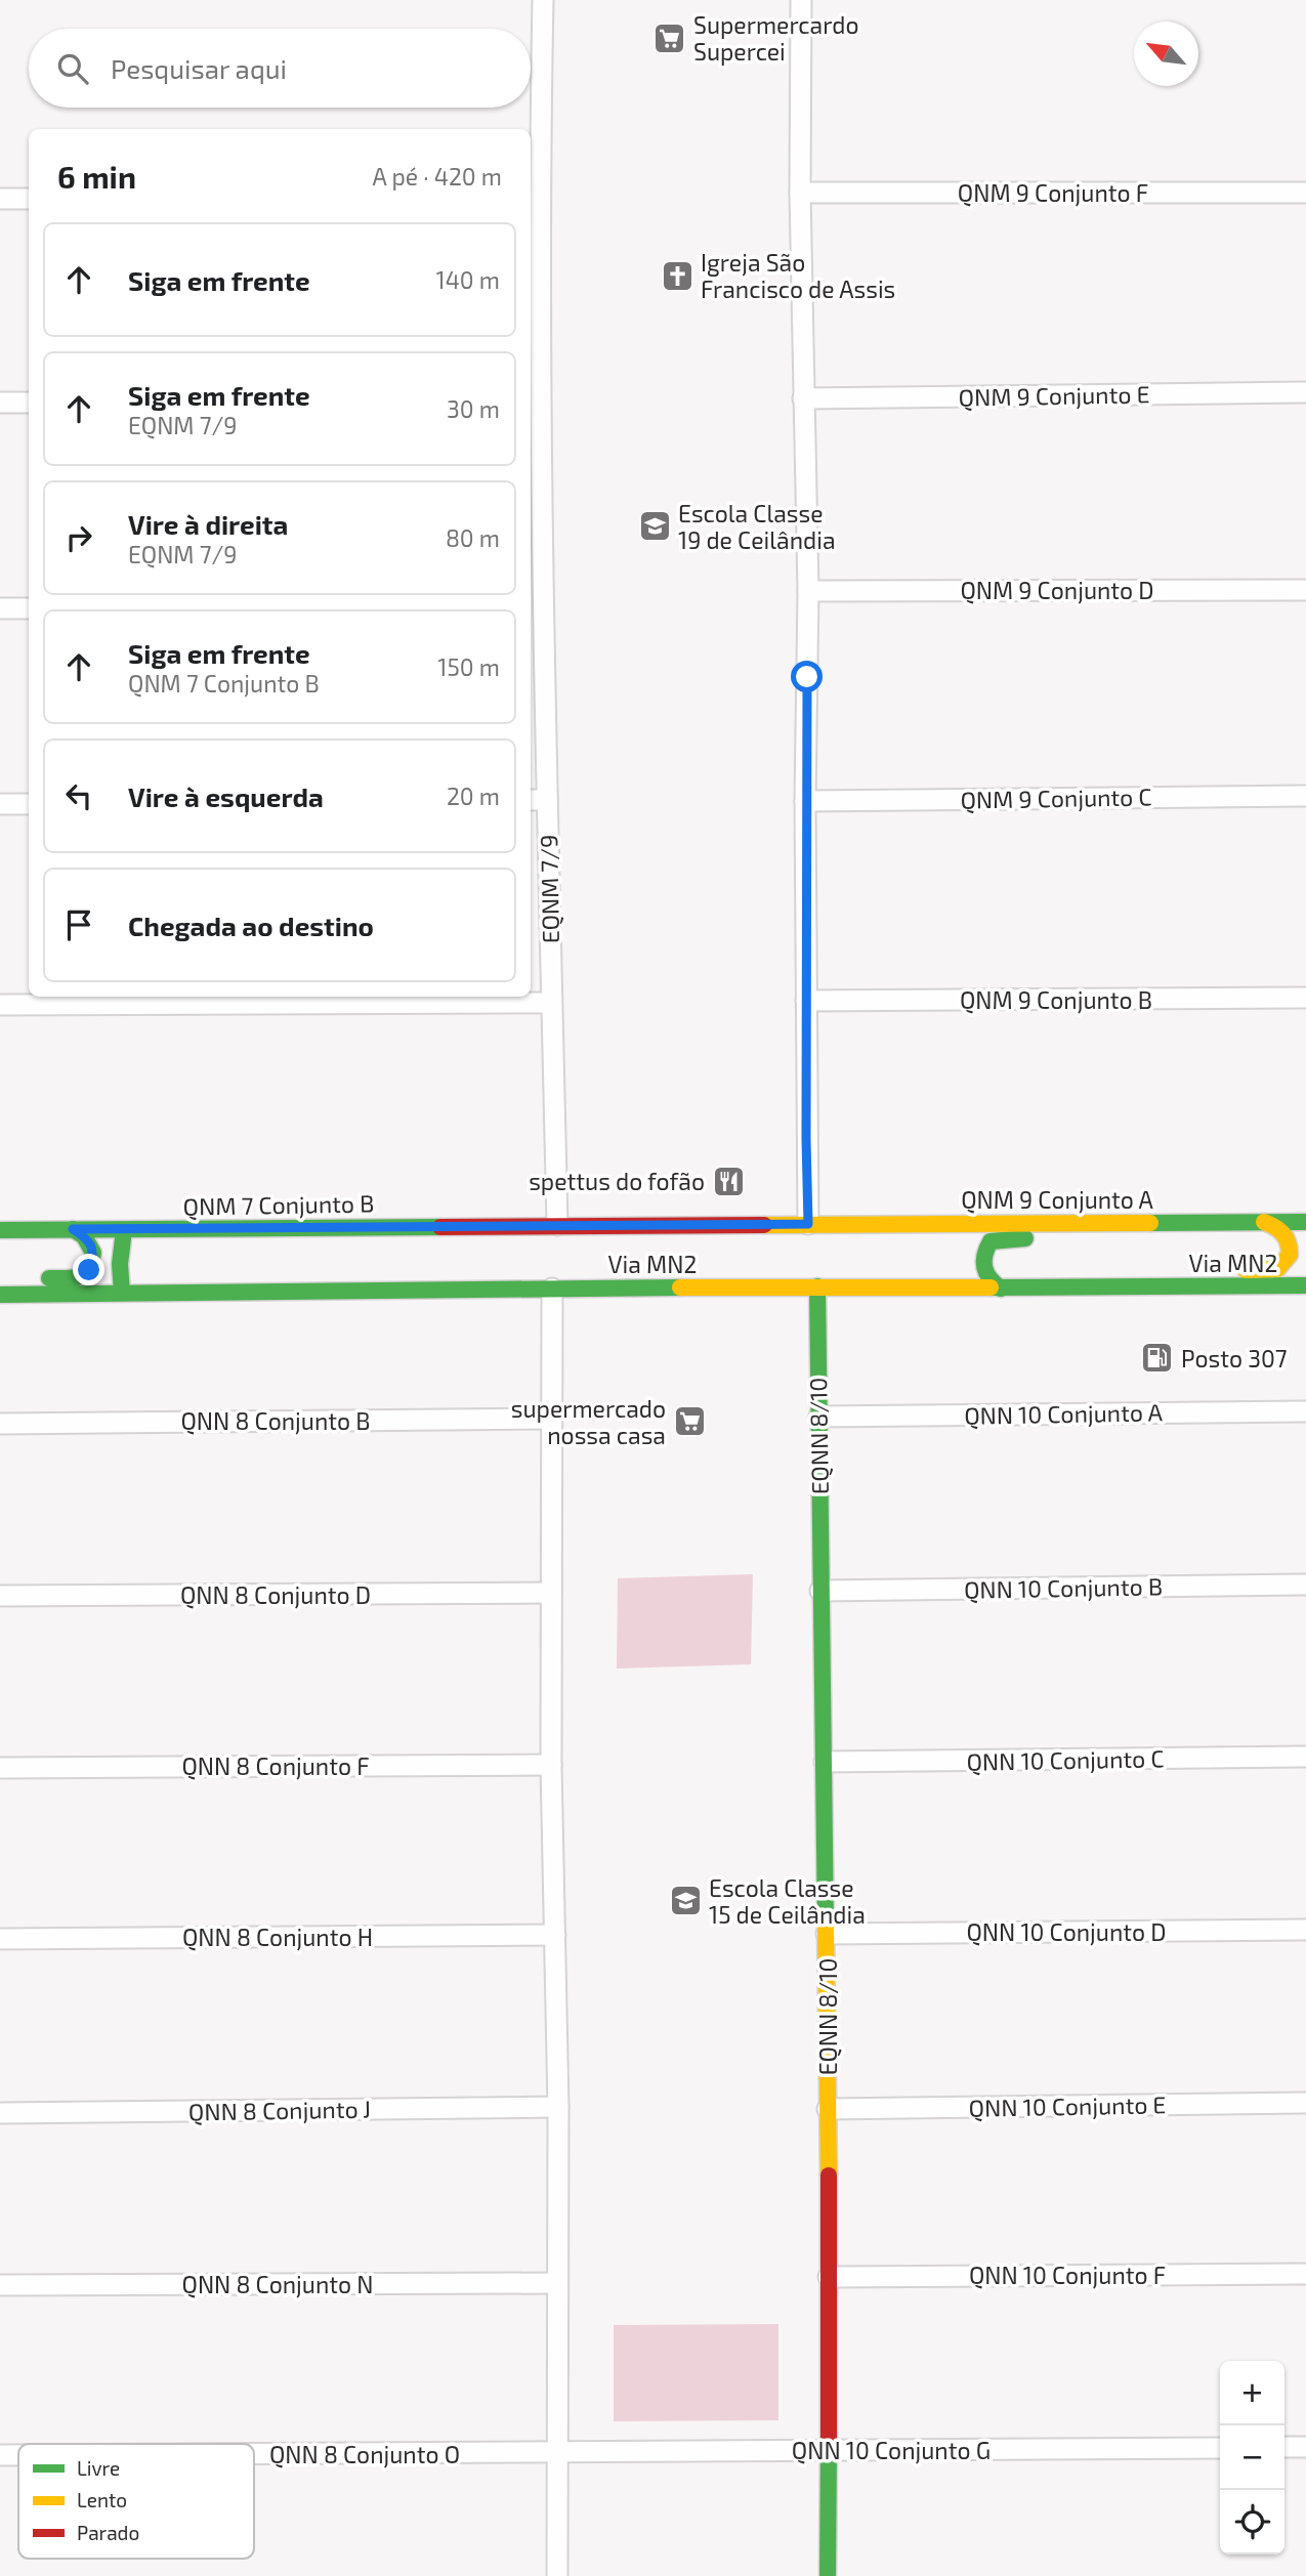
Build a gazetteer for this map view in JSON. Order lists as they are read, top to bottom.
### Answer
{
  "streets": {
    "main road": [
      "QNM 9 Conjunto A",
      "QNM 7 Conjunto B",
      "Via MN2",
      "EQNN 8/10"
    ],
    "street": [
      "QNM 9 Conjunto F",
      "QNM 9 Conjunto E",
      "QNM 9 Conjunto D",
      "QNM 9 Conjunto C",
      "EQNM 7/9",
      "QNM 9 Conjunto B",
      "QNN 10 Conjunto A",
      "QNN 8 Conjunto B",
      "QNN 10 Conjunto B",
      "QNN 8 Conjunto D",
      "QNN 10 Conjunto C",
      "QNN 8 Conjunto F",
      "QNN 10 Conjunto D",
      "QNN 8 Conjunto H",
      "QNN 10 Conjunto E",
      "QNN 8 Conjunto J",
      "QNN 10 Conjunto F",
      "QNN 8 Conjunto N",
      "QNN 10 Conjunto G",
      "QNN 8 Conjunto O"
    ]
  },
  "crossings": [
    ["EQNM 7/9", "QNM 7 Conjunto B"],
    ["Via MN2", "EQNN 8/10"],
    ["QNN 10 Conjunto A", "EQNN 8/10"],
    ["EQNN 8/10", "QNN 10 Conjunto B"],
    ["EQNN 8/10", "QNN 10 Conjunto C"],
    ["EQNN 8/10", "QNN 10 Conjunto D"],
    ["EQNN 8/10", "QNN 10 Conjunto E"],
    ["EQNN 8/10", "QNN 10 Conjunto F"],
    ["EQNN 8/10", "QNN 10 Conjunto G"],
    ["QNN 10 Conjunto G", "QNN 8 Conjunto O"]
  ],
  "places": {
    "supermarket": ["Supermercardo Supercei", "supermercado nossa casa"],
    "church": ["Igreja São Francisco de Assis"],
    "school or university": ["Escola Classe 19 de Ceilândia", "Escola Classe 15 de Ceilândia"],
    "restaurant": ["spettus do fofão"],
    "fuel station": ["Posto 307"]
  },
  "legend": ["Livre", "Lento", "Parado"],
  "north": "top left",
  "page": {
    "search": "Pesquisar aqui",
    "heading": ["6 min", "A pé · 420 m"],
    "list": [
      ["Siga em frente", "140 m"],
      ["Siga em frente", "EQNM 7/9", "30 m"],
      ["Vire à direita", "EQNM 7/9", "80 m"],
      ["Siga em frente", "QNM 7 Conjunto B", "150 m"],
      ["Vire à esquerda", "20 m"],
      "Chegada ao destino"
    ],
    "map_buttons": ["+", "−"]
  }
}
